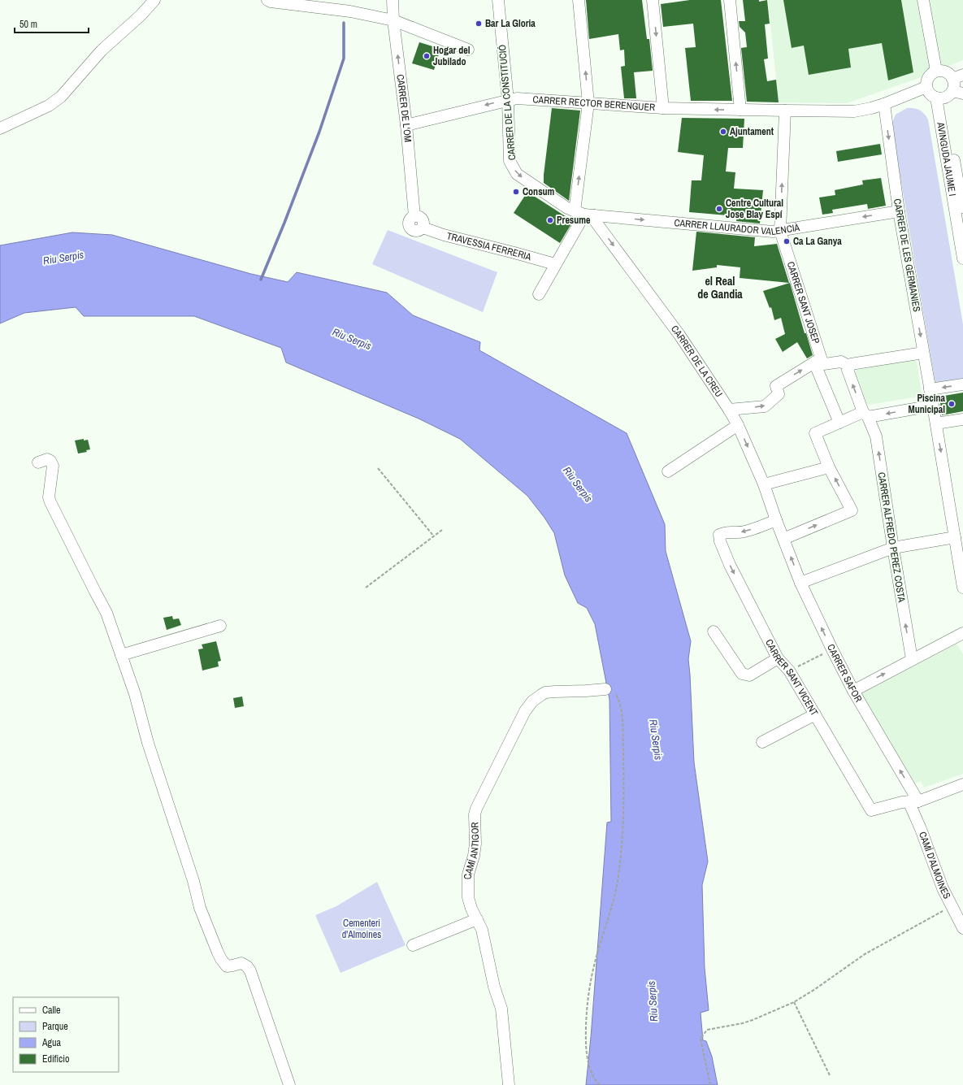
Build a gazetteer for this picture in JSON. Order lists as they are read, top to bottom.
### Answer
{
  "streets": {
    "street": [
      "CARRER DE LA CONSTITUCIÓ",
      "CARRER RECTOR BERENGUER",
      "CARRER DE L'OM",
      "AVINGUDA JAUME I",
      "CARRER LLAURADOR VALENCIÀ",
      "TRAVESSIA FERRERIA",
      "CARRER DE LES GERMANIES",
      "CARRER SANT JOSEP",
      "CARRER DE LA CREU",
      "CARRER ALFREDO PEREZ COSTA",
      "CARRER SAFOR",
      "CARRER SANT VICENT",
      "CAMÍ ANTIGOR",
      "CAMÍ D'ALMOINES"
    ]
  },
  "crossings": [
    ["CARRER DE LA CONSTITUCIÓ", "CARRER RECTOR BERENGUER"],
    ["CARRER DE LA CONSTITUCIÓ", "CARRER LLAURADOR VALENCIÀ"],
    ["CARRER DE LA CONSTITUCIÓ", "CARRER DE LA CREU"],
    ["CARRER RECTOR BERENGUER", "CARRER DE L'OM"],
    ["CARRER RECTOR BERENGUER", "CARRER DE LES GERMANIES"],
    ["CARRER RECTOR BERENGUER", "CARRER SANT JOSEP"],
    ["CARRER DE L'OM", "TRAVESSIA FERRERIA"],
    ["CARRER LLAURADOR VALENCIÀ", "CARRER DE LES GERMANIES"],
    ["CARRER LLAURADOR VALENCIÀ", "CARRER SANT JOSEP"],
    ["CARRER LLAURADOR VALENCIÀ", "CARRER DE LA CREU"],
    ["CARRER DE LA CREU", "CARRER SAFOR"],
    ["CARRER DE LA CREU", "CARRER SANT VICENT"],
    ["CARRER SAFOR", "CARRER SANT VICENT"],
    ["CARRER SAFOR", "CAMÍ D'ALMOINES"],
    ["CARRER SANT VICENT", "CAMÍ D'ALMOINES"]
  ],
  "one_way": [
    "CARRER DE LA CONSTITUCIÓ",
    "CARRER DE L'OM",
    "CARRER DE LES GERMANIES",
    "CARRER SANT JOSEP",
    "CARRER DE LA CREU",
    "CARRER ALFREDO PEREZ COSTA",
    "CARRER SAFOR"
  ],
  "districts": ["el Real de Gandia"],
  "water": ["Riu Serpis"],
  "parks": ["Cementeri d'Almoines"],
  "places": [
    "Bar La Gloria",
    "Hogar del Jubilado",
    "Ajuntament",
    "Consum",
    "Centre Cultural Jose Blay Espí",
    "Presume",
    "Ca La Ganya",
    "Piscina Municipal"
  ],
  "legend": [
    "Calle",
    "Parque",
    "Agua",
    "Edificio"
  ],
  "scale_bar": "50 m"
}
